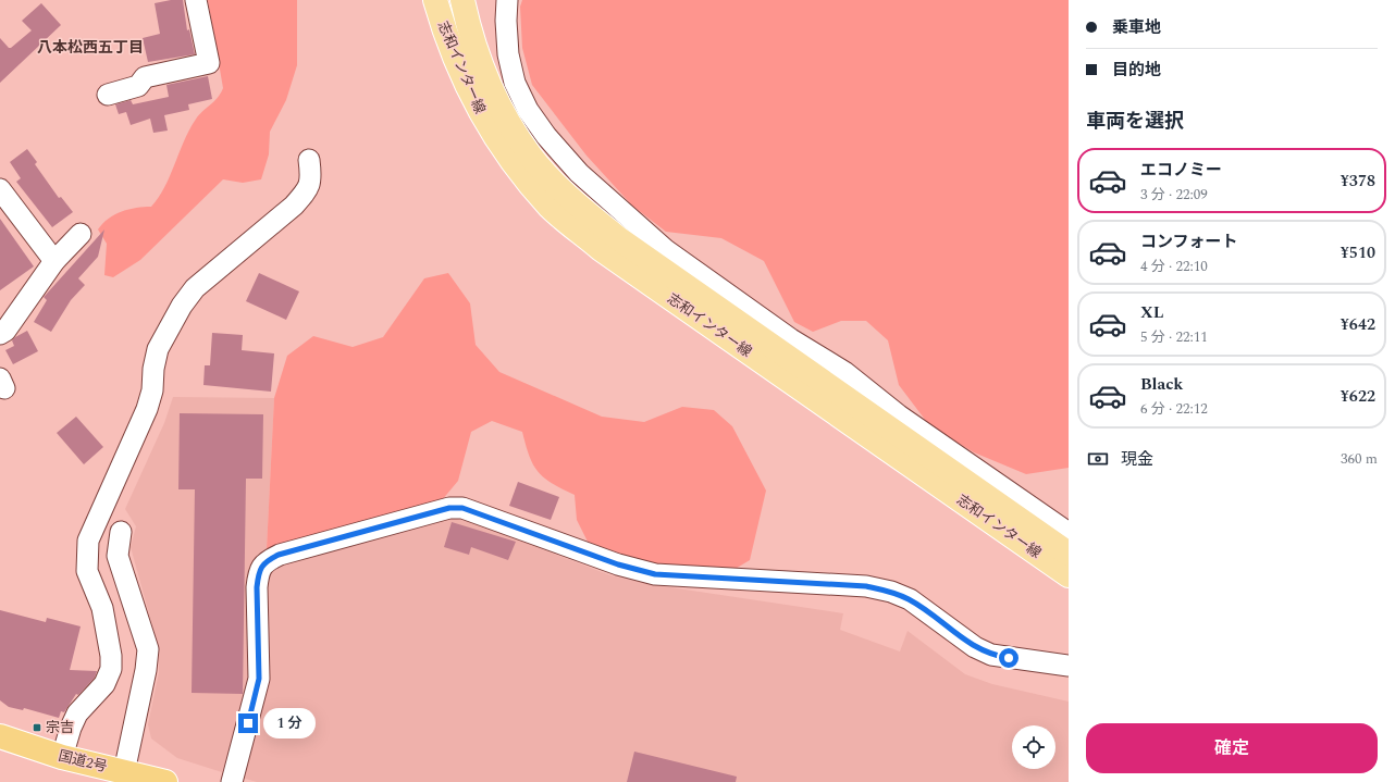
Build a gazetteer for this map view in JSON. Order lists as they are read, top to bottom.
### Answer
{
  "streets": {
    "highway": ["国道2号"],
    "main road": ["志和インター線"]
  },
  "districts": ["八本松西五丁目"],
  "places": {
    "transit": ["宗吉"]
  },
  "page": {
    "banner": ["乗車地", "目的地"],
    "heading": "車両を選択",
    "list": [
      {
        "name": "エコノミー",
        "note": "3 分 · 22:09",
        "value": "¥378"
      },
      {
        "name": "コンフォート",
        "note": "4 分 · 22:10",
        "value": "¥510"
      },
      {
        "name": "XL",
        "note": "5 分 · 22:11",
        "value": "¥642"
      },
      {
        "name": "Black",
        "note": "6 分 · 22:12",
        "value": "¥622"
      }
    ],
    "pay": ["現金", "360 m"],
    "bubble": "1 分",
    "buttons": "確定"
  }
}
